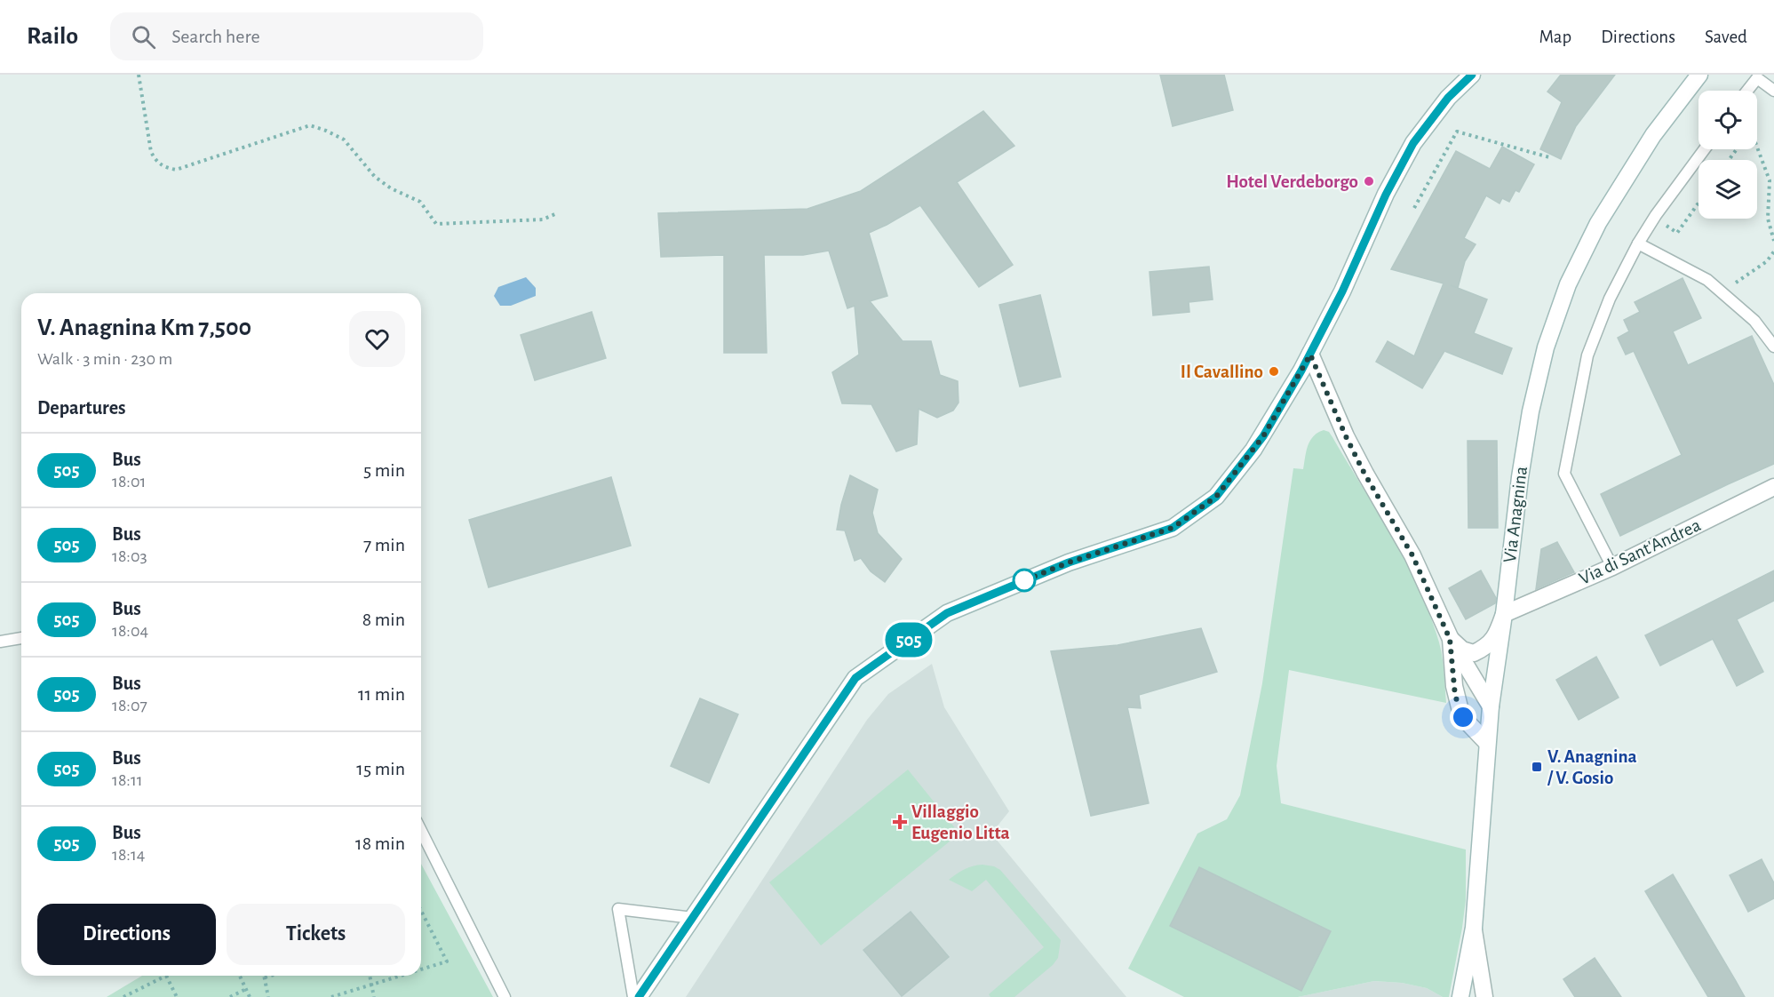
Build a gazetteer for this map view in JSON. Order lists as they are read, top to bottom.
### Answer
{
  "streets": {
    "main road": ["Via Anagnina", "Via di Sant'Andrea"]
  },
  "crossings": [
    ["Via Anagnina", "Via di Sant'Andrea"]
  ],
  "places": {
    "other": ["Hotel Verdeborgo", "Il Cavallino"],
    "transit": ["V. Anagnina / V. Gosio"],
    "health": ["Villaggio Eugenio Litta"]
  },
  "lines": ["bus line 505"],
  "page": {
    "header": "Railo",
    "search": "Search here",
    "nav": ["Map", "Directions", "Saved"],
    "on_map": "505",
    "heading": [
      ["V. Anagnina Km 7,500", "Walk · 3 min · 230 m"],
      "Departures"
    ],
    "list": [
      {
        "mark": "505",
        "name": "Bus",
        "note": "18:01",
        "value": "5 min"
      },
      {
        "mark": "505",
        "name": "Bus",
        "note": "18:03",
        "value": "7 min"
      },
      {
        "mark": "505",
        "name": "Bus",
        "note": "18:04",
        "value": "8 min"
      },
      {
        "mark": "505",
        "name": "Bus",
        "note": "18:07",
        "value": "11 min"
      },
      {
        "mark": "505",
        "name": "Bus",
        "note": "18:11",
        "value": "15 min"
      },
      {
        "mark": "505",
        "name": "Bus",
        "note": "18:14",
        "value": "18 min"
      }
    ],
    "buttons": ["Directions", "Tickets"]
  }
}
